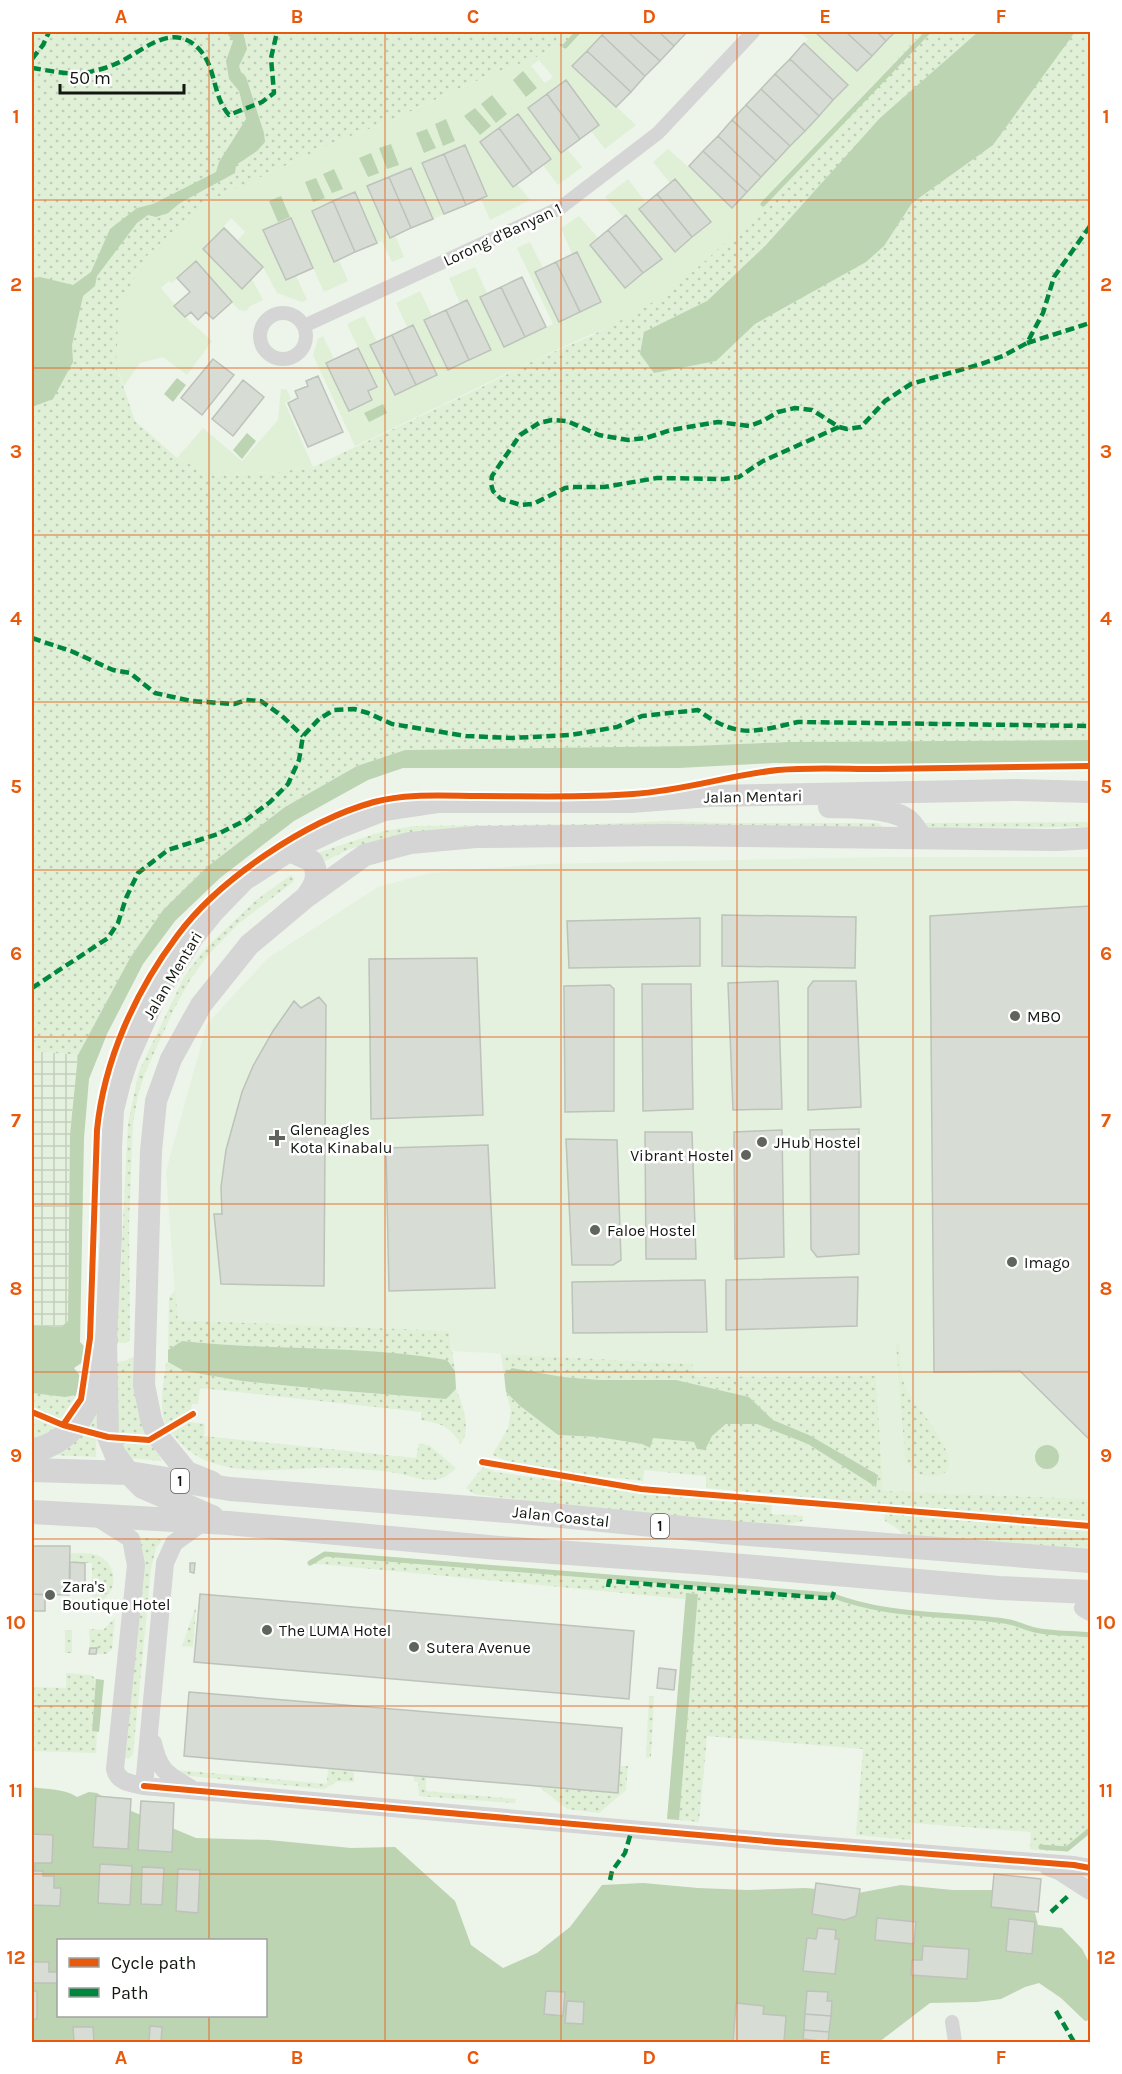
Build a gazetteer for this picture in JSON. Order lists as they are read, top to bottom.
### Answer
{
  "streets": {
    "highway": ["1", "Jalan Coastal"],
    "main road": ["Jalan Mentari"],
    "street": ["Lorong d'Banyan 1"]
  },
  "crossings": [
    ["Jalan Mentari", "Jalan Coastal"]
  ],
  "places": {
    "other": [
      "MBO",
      "JHub Hostel",
      "Vibrant Hostel",
      "Faloe Hostel",
      "Imago",
      "Zara's Boutique Hotel",
      "The LUMA Hotel",
      "Sutera Avenue"
    ],
    "health": ["Gleneagles Kota Kinabalu"]
  },
  "legend": ["Cycle path", "Path"],
  "scale_bar": "50 m",
  "grid": {
    "columns": [
      "A",
      "B",
      "C",
      "D",
      "E",
      "F"
    ],
    "rows": [
      "1",
      "2",
      "3",
      "4",
      "5",
      "6",
      "7",
      "8",
      "9",
      "10",
      "11",
      "12"
    ]
  }
}
